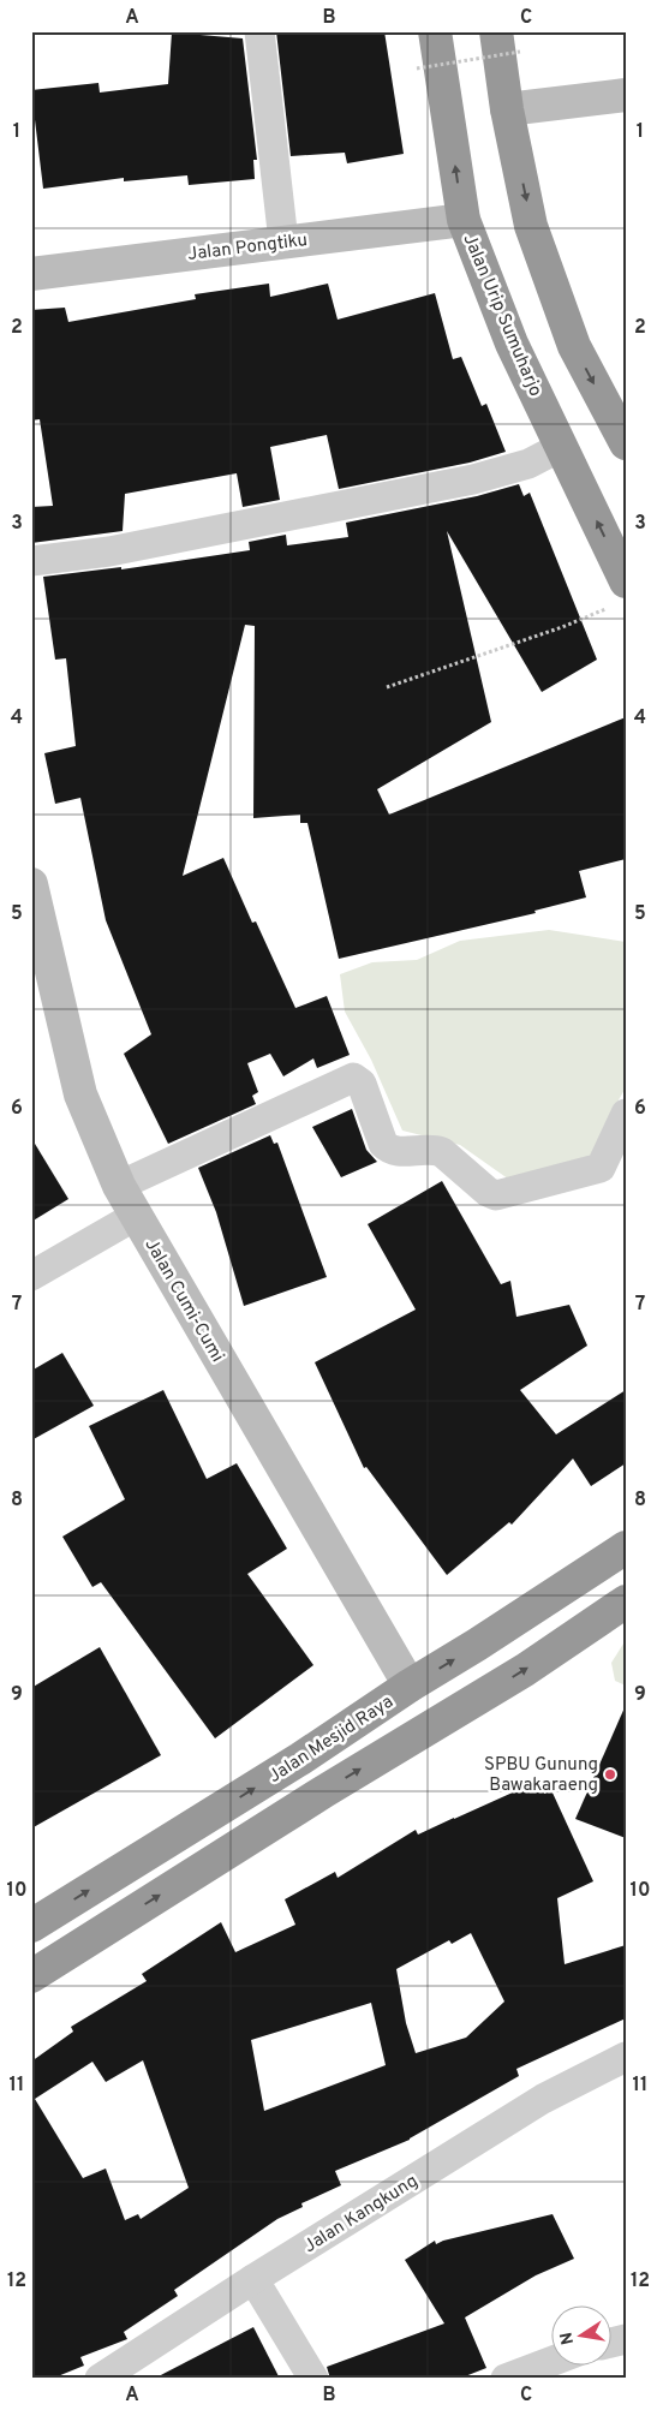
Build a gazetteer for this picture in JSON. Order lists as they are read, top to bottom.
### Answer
{
  "streets": {
    "highway": ["Jalan Urip Sumuharjo", "Jalan Mesjid Raya"],
    "street": ["Jalan Pongtiku", "Jalan Cumi-Cumi", "Jalan Kangkung"]
  },
  "crossings": [
    ["Jalan Pongtiku", "Jalan Urip Sumuharjo"],
    ["Jalan Cumi-Cumi", "Jalan Mesjid Raya"]
  ],
  "places": ["SPBU Gunung Bawakaraeng"],
  "north": "left",
  "grid": {
    "columns": ["A", "B", "C"],
    "rows": [
      "1",
      "2",
      "3",
      "4",
      "5",
      "6",
      "7",
      "8",
      "9",
      "10",
      "11",
      "12"
    ]
  }
}
